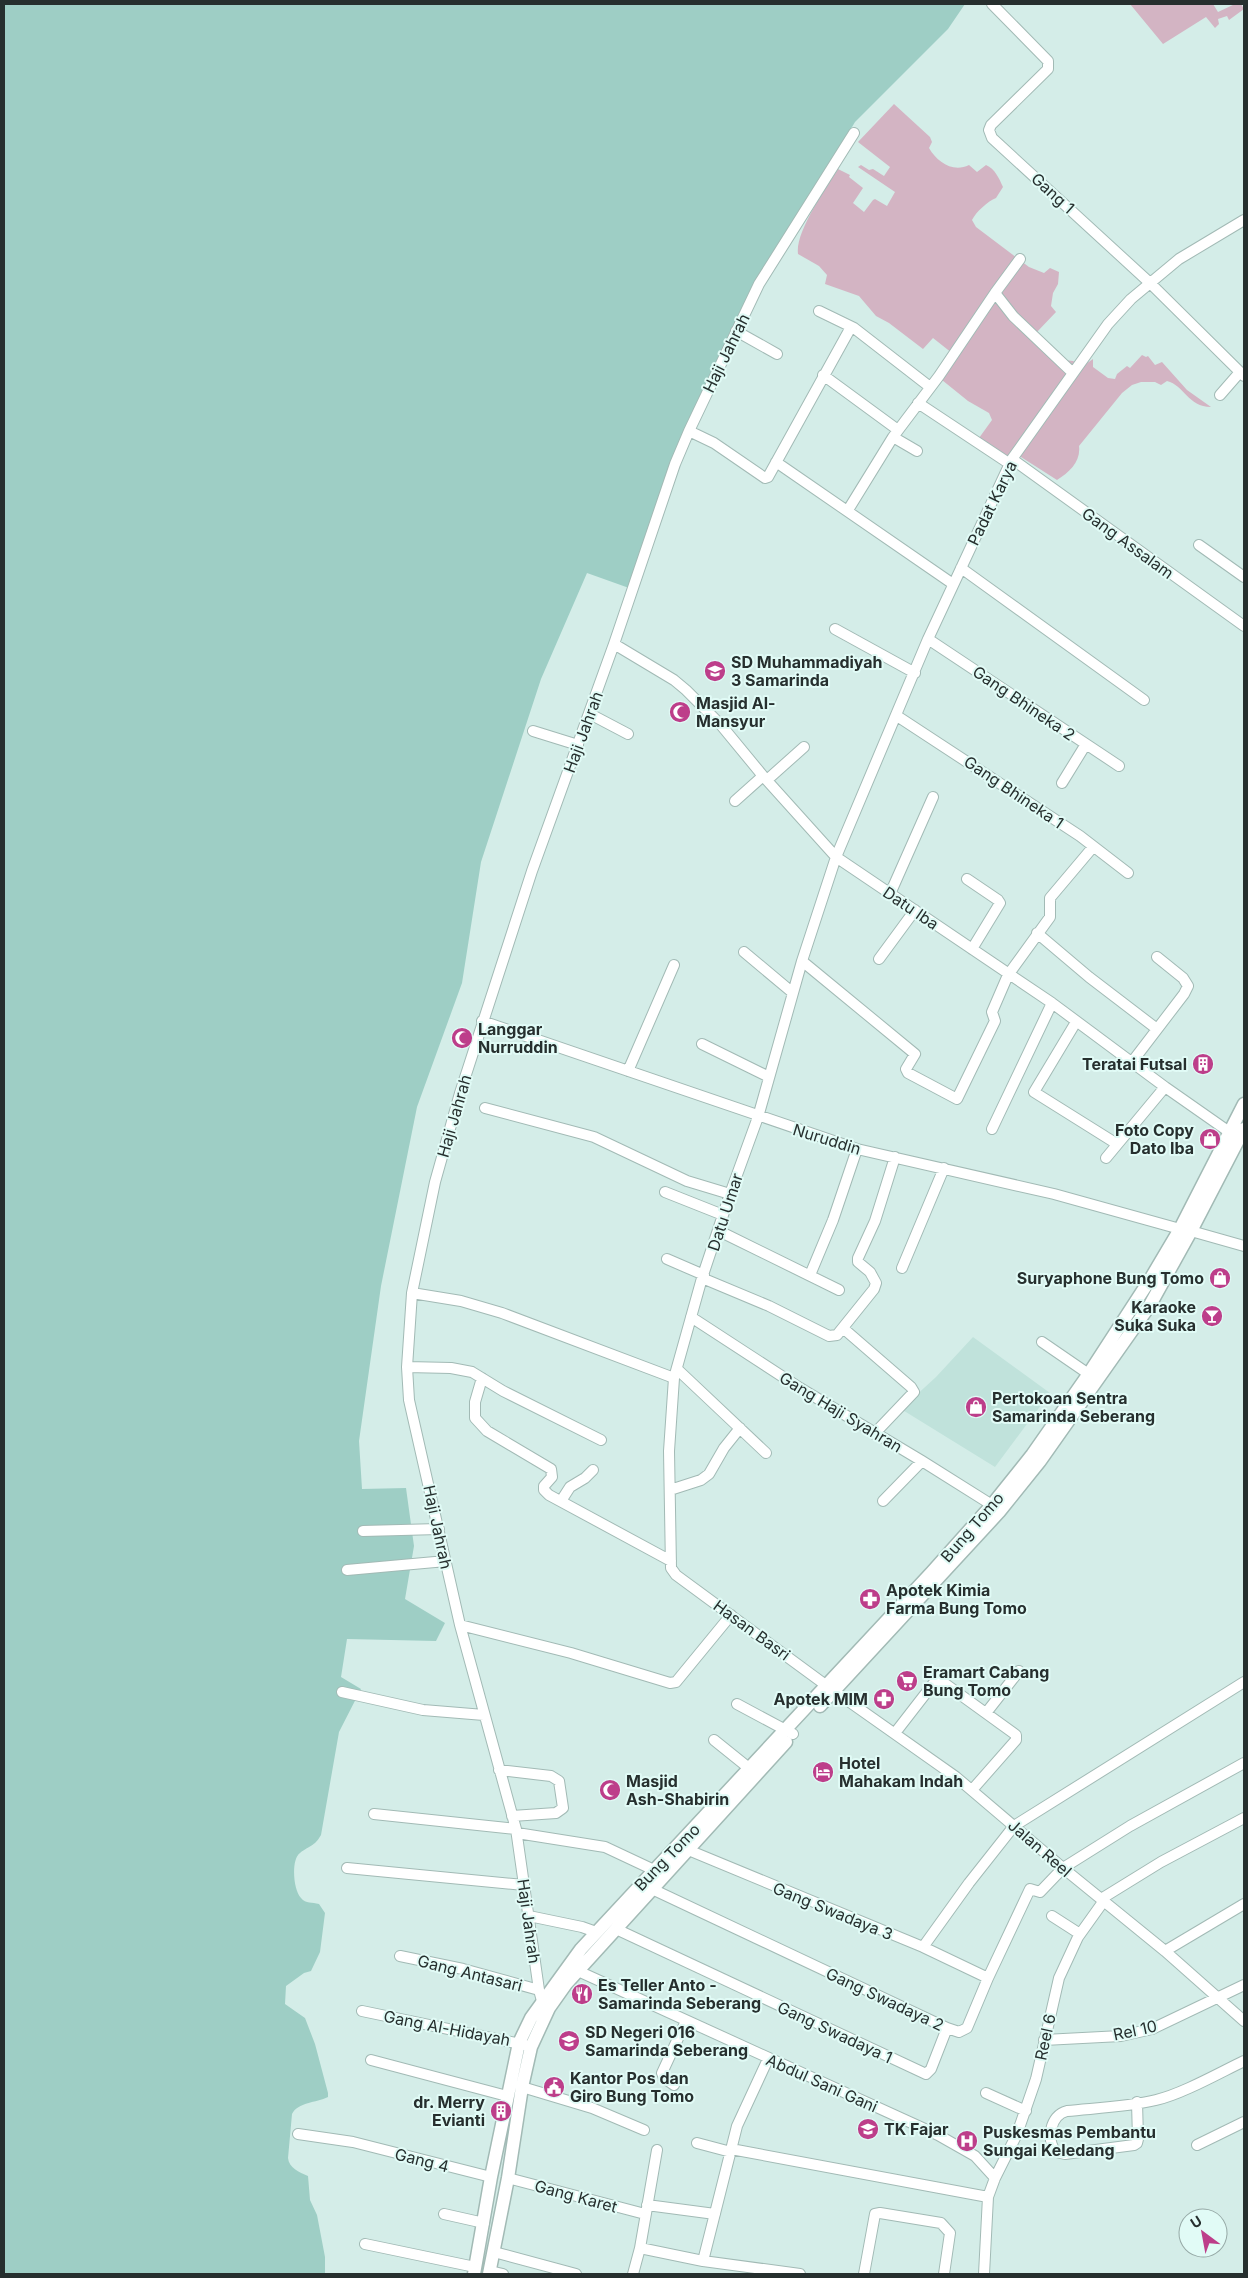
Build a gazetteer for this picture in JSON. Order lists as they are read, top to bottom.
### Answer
{
  "streets": {
    "main road": ["Bung Tomo"],
    "street": [
      "Gang 1",
      "Haji Jahrah",
      "Padat Karya",
      "Gang Assalam",
      "Gang Bhineka 2",
      "Gang Bhineka 1",
      "Datu Iba",
      "Nuruddin",
      "Datu Umar",
      "Gang Haji Syahran",
      "Hasan Basri",
      "Jalan Reel",
      "Gang Swadaya 3",
      "Gang Antasari",
      "Gang Swadaya 2",
      "Gang Al-Hidayah",
      "Rel 10",
      "Gang Swadaya 1",
      "Reel 6",
      "Abdul Sani Gani",
      "Gang 4",
      "Gang Karet"
    ]
  },
  "crossings": [
    ["Gang 1", "Padat Karya"],
    ["Haji Jahrah", "Datu Iba"],
    ["Haji Jahrah", "Nuruddin"],
    ["Haji Jahrah", "Bung Tomo"],
    ["Haji Jahrah", "Gang Antasari"],
    ["Padat Karya", "Gang Assalam"],
    ["Padat Karya", "Gang Bhineka 2"],
    ["Padat Karya", "Gang Bhineka 1"],
    ["Padat Karya", "Datu Iba"],
    ["Padat Karya", "Datu Umar"],
    ["Datu Iba", "Datu Umar"],
    ["Datu Iba", "Bung Tomo"],
    ["Nuruddin", "Datu Umar"],
    ["Nuruddin", "Bung Tomo"],
    ["Datu Umar", "Gang Haji Syahran"],
    ["Datu Umar", "Hasan Basri"],
    ["Gang Haji Syahran", "Bung Tomo"],
    ["Bung Tomo", "Hasan Basri"],
    ["Bung Tomo", "Jalan Reel"],
    ["Bung Tomo", "Gang Swadaya 3"],
    ["Bung Tomo", "Gang Antasari"],
    ["Bung Tomo", "Gang Swadaya 2"],
    ["Bung Tomo", "Gang Al-Hidayah"],
    ["Bung Tomo", "Gang Swadaya 1"],
    ["Bung Tomo", "Abdul Sani Gani"],
    ["Bung Tomo", "Gang 4"],
    ["Bung Tomo", "Gang Karet"],
    ["Hasan Basri", "Jalan Reel"],
    ["Jalan Reel", "Gang Swadaya 2"],
    ["Jalan Reel", "Rel 10"],
    ["Jalan Reel", "Reel 6"],
    ["Gang Swadaya 3", "Gang Swadaya 2"],
    ["Gang Swadaya 2", "Gang Swadaya 1"],
    ["Rel 10", "Reel 6"],
    ["Reel 6", "Abdul Sani Gani"]
  ],
  "places": {
    "school or university": ["SD Muhammadiyah 3 Samarinda", "SD Negeri 016 Samarinda Seberang", "TK Fajar"],
    "mosque": ["Masjid Al- Mansyur", "Langgar Nurruddin", "Masjid Ash-Shabirin"],
    "building": ["Teratai Futsal", "dr. Merry Evianti"],
    "shop": ["Foto Copy Dato Iba", "Suryaphone Bung Tomo", "Pertokoan Sentra Samarinda Seberang"],
    "bar": ["Karaoke Suka Suka"],
    "pharmacy": ["Apotek Kimia Farma Bung Tomo", "Apotek MIM"],
    "supermarket": ["Eramart Cabang Bung Tomo"],
    "hotel": ["Hotel Mahakam Indah"],
    "restaurant": ["Es Teller Anto - Samarinda Seberang"],
    "public building": ["Kantor Pos dan Giro Bung Tomo"],
    "hospital": ["Puskesmas Pembantu Sungai Keledang"]
  },
  "north": "top left"
}
